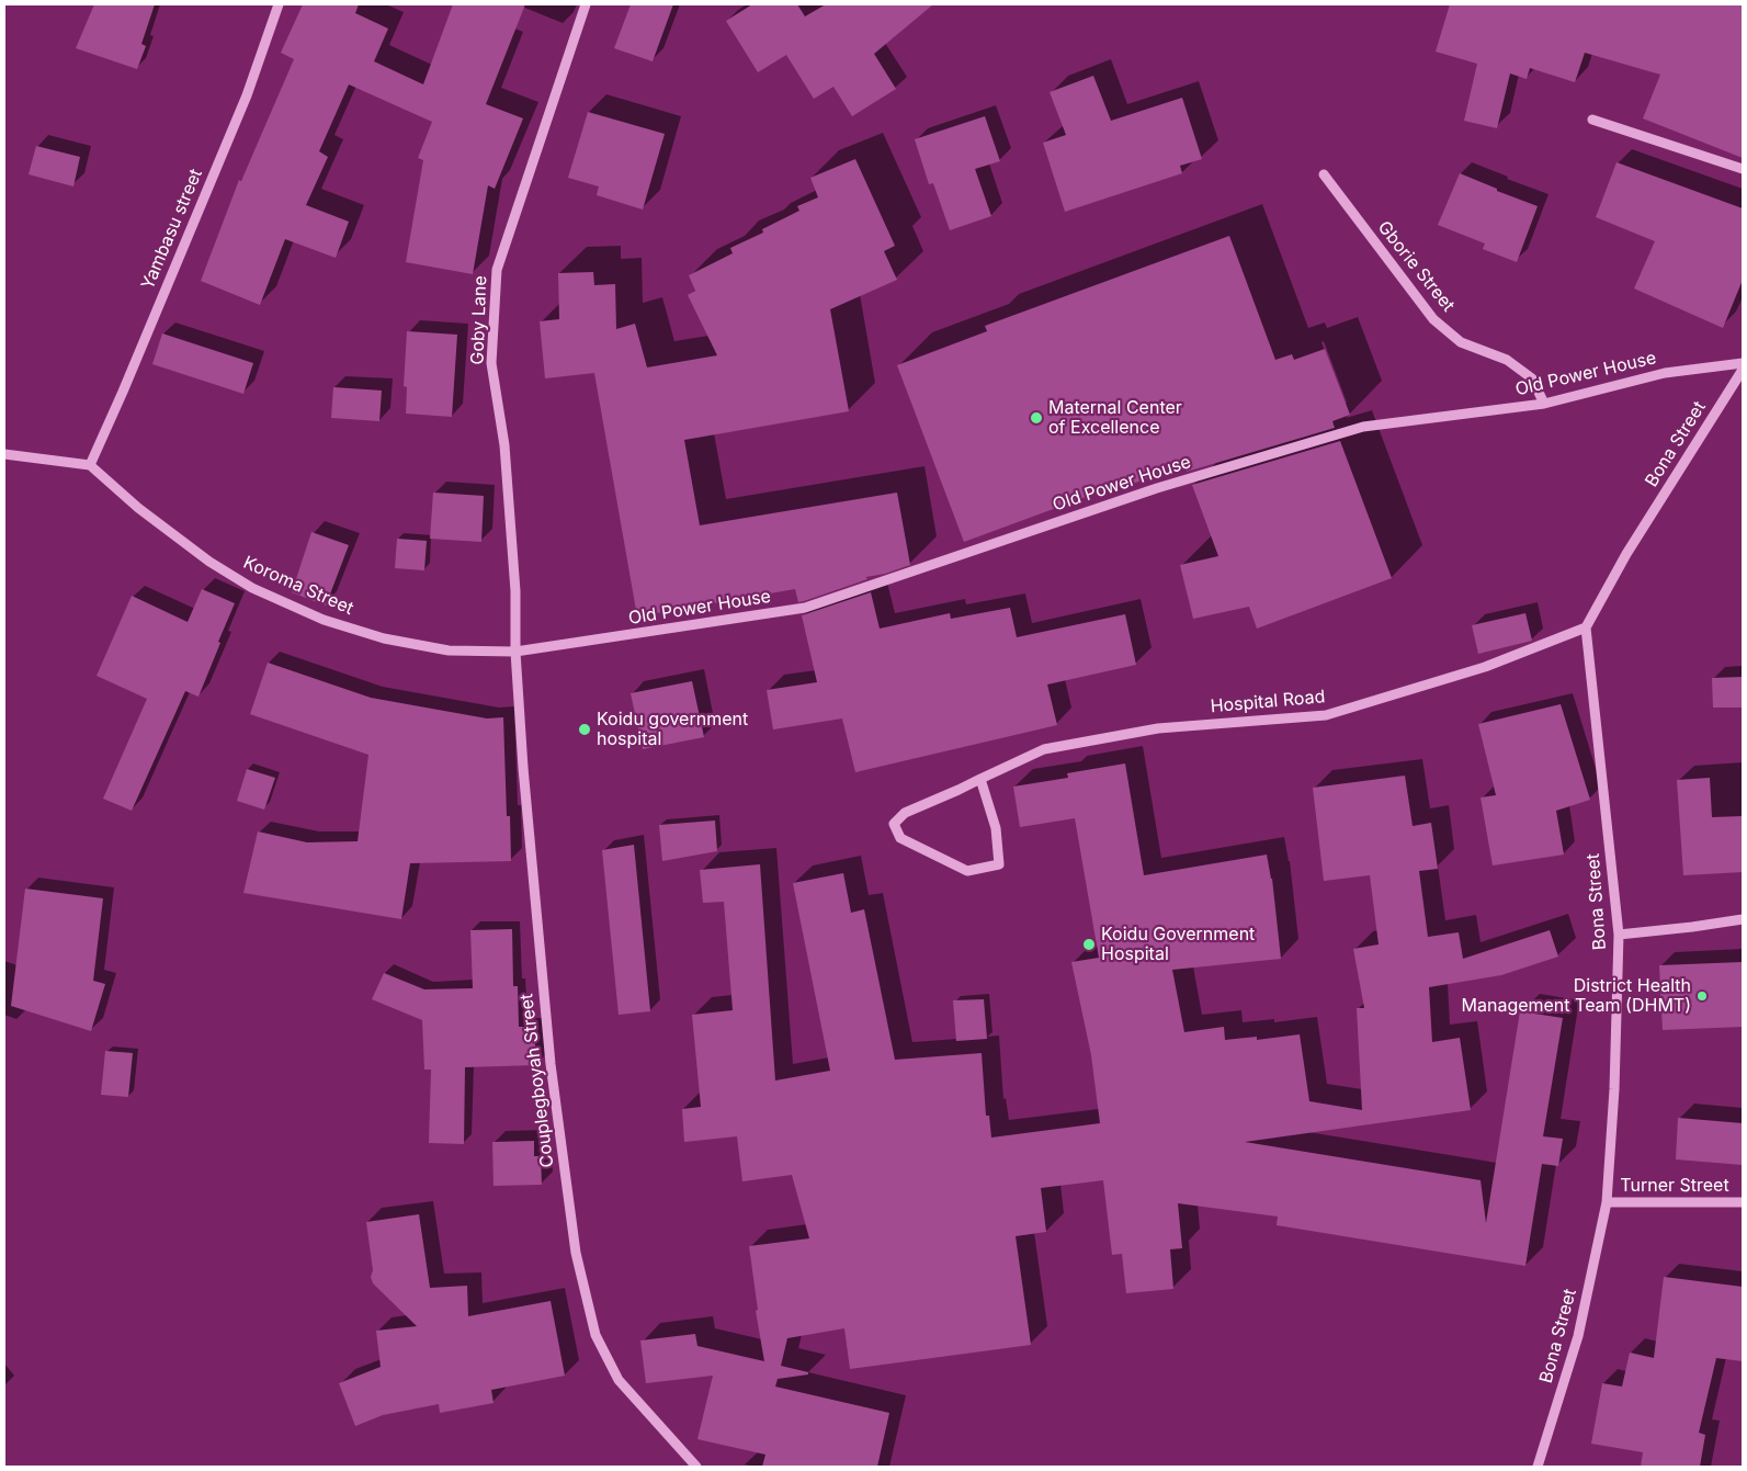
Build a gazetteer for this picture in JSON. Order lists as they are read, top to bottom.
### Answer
{
  "streets": {
    "street": [
      "Yambasu street",
      "Gborie Street",
      "Goby Lane",
      "Old Power House",
      "Bona Street",
      "Koroma Street",
      "Hospital Road",
      "Couplegboyah Street",
      "Turner Street"
    ]
  },
  "crossings": [
    ["Yambasu street", "Koroma Street"],
    ["Gborie Street", "Old Power House"],
    ["Goby Lane", "Old Power House"],
    ["Goby Lane", "Koroma Street"],
    ["Goby Lane", "Couplegboyah Street"],
    ["Old Power House", "Koroma Street"],
    ["Old Power House", "Couplegboyah Street"],
    ["Bona Street", "Hospital Road"],
    ["Bona Street", "Turner Street"],
    ["Koroma Street", "Couplegboyah Street"]
  ],
  "places": [
    "Maternal Center of Excellence",
    "Koidu government hospital",
    "Koidu Government Hospital",
    "District Health Management Team (DHMT)"
  ]
}
